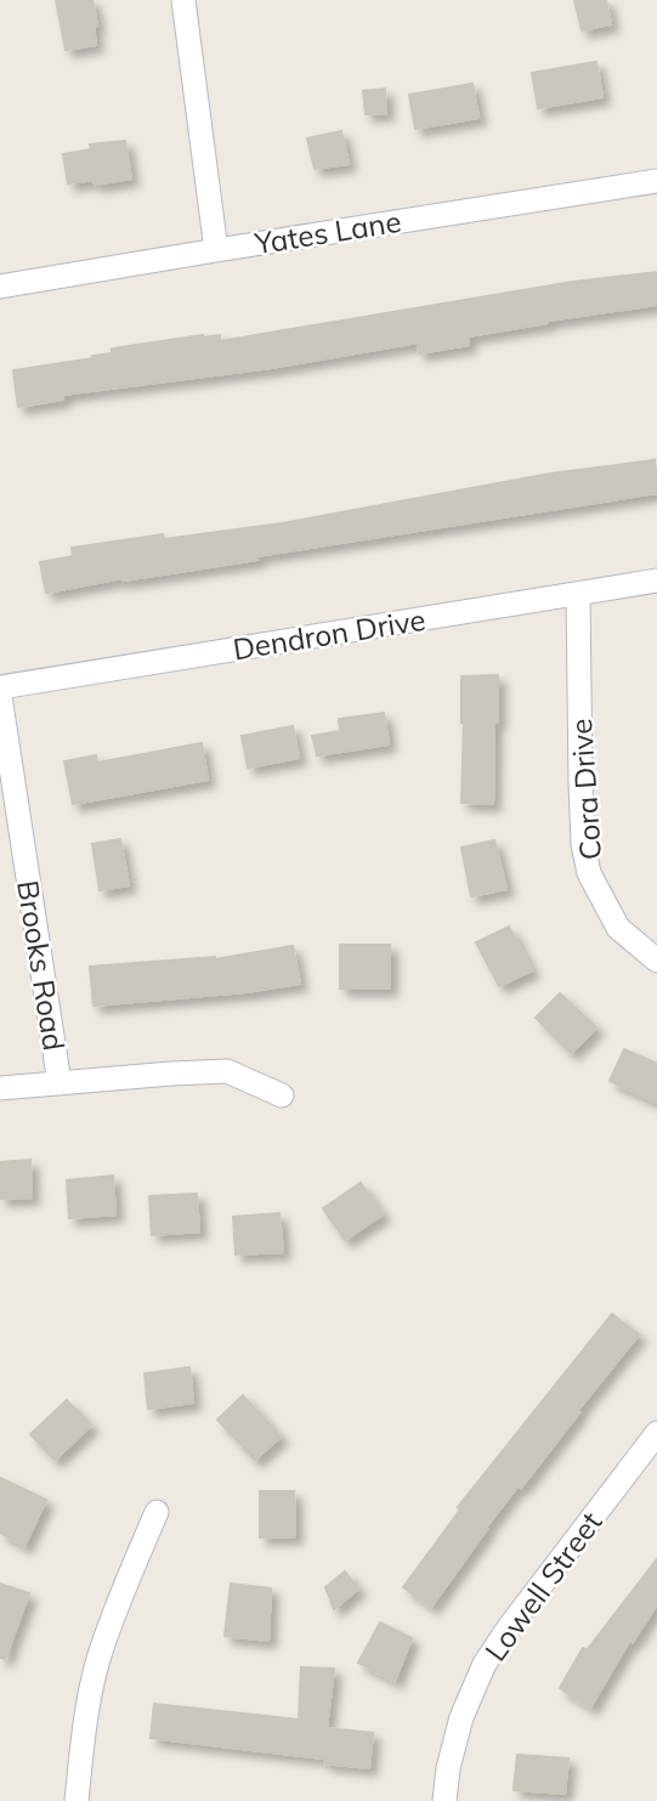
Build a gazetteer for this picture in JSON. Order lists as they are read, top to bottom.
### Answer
{
  "streets": {
    "street": [
      "Yates Lane",
      "Dendron Drive",
      "Cora Drive",
      "Brooks Road",
      "Lowell Street"
    ]
  },
  "crossings": [
    ["Dendron Drive", "Cora Drive"]
  ]
}
